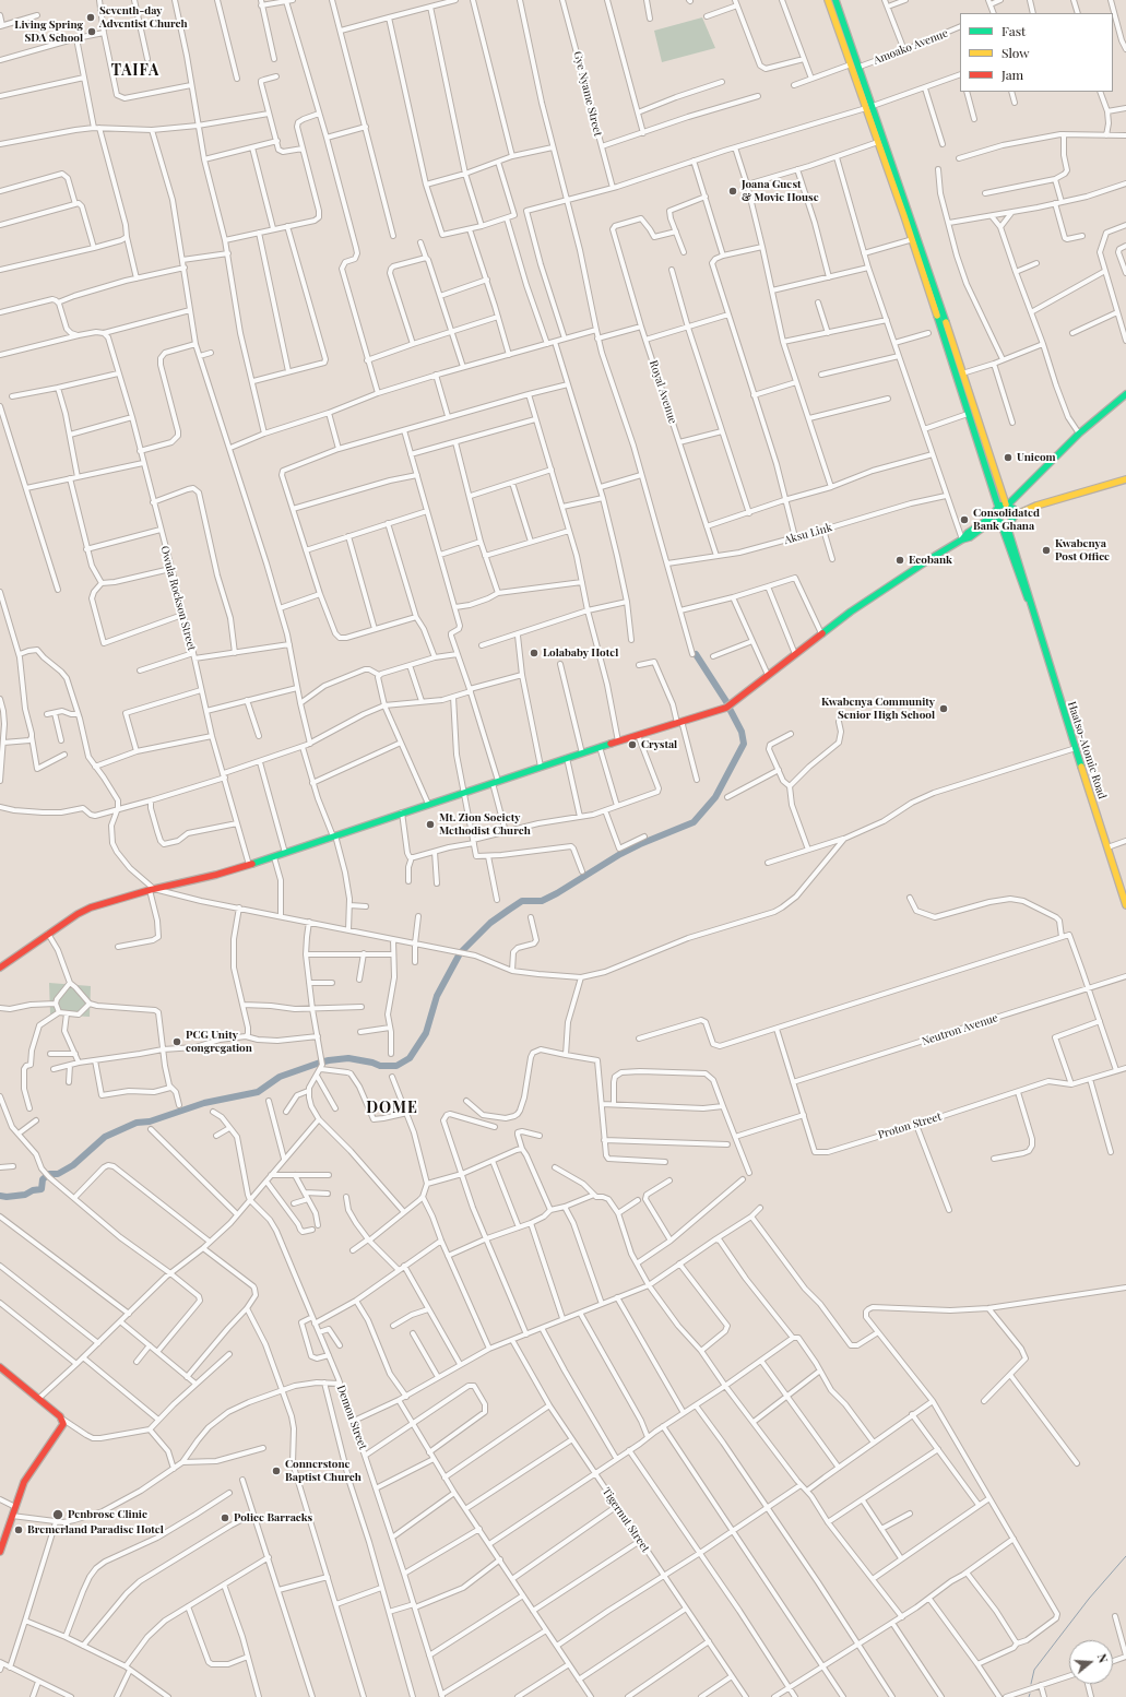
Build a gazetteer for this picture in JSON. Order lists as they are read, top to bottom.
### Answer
{
  "streets": {
    "main road": ["Haatso-Atomic Road"],
    "street": [
      "Amoako Avenue",
      "Gye Nyame Street",
      "Royal Avenue",
      "Aksu Link",
      "Owula Rockson Street",
      "Neutron Avenue",
      "Proton Street",
      "Demon Street",
      "Tigernut Street"
    ]
  },
  "crossings": [
    ["Royal Avenue", "Aksu Link"],
    ["Neutron Avenue", "Proton Street"]
  ],
  "districts": ["TAIFA", "DOME"],
  "places": [
    "Seventh-day Adventist Church",
    "Living Spring SDA School",
    "Joana Guest & Movie House",
    "Unicom",
    "Consolidated Bank Ghana",
    "Kwabenya Post Office",
    "Ecobank",
    "Lolababy Hotel",
    "Kwabenya Community Senior High School",
    "Crystal",
    "Mt. Zion Society Methodist Church",
    "PCG Unity congregation",
    "Connerstone Baptist Church",
    "Penbrose Clinic",
    "Police Barracks",
    "Bremerland Paradise Hotel"
  ],
  "legend": ["Fast", "Slow", "Jam"],
  "north": "right"
}
